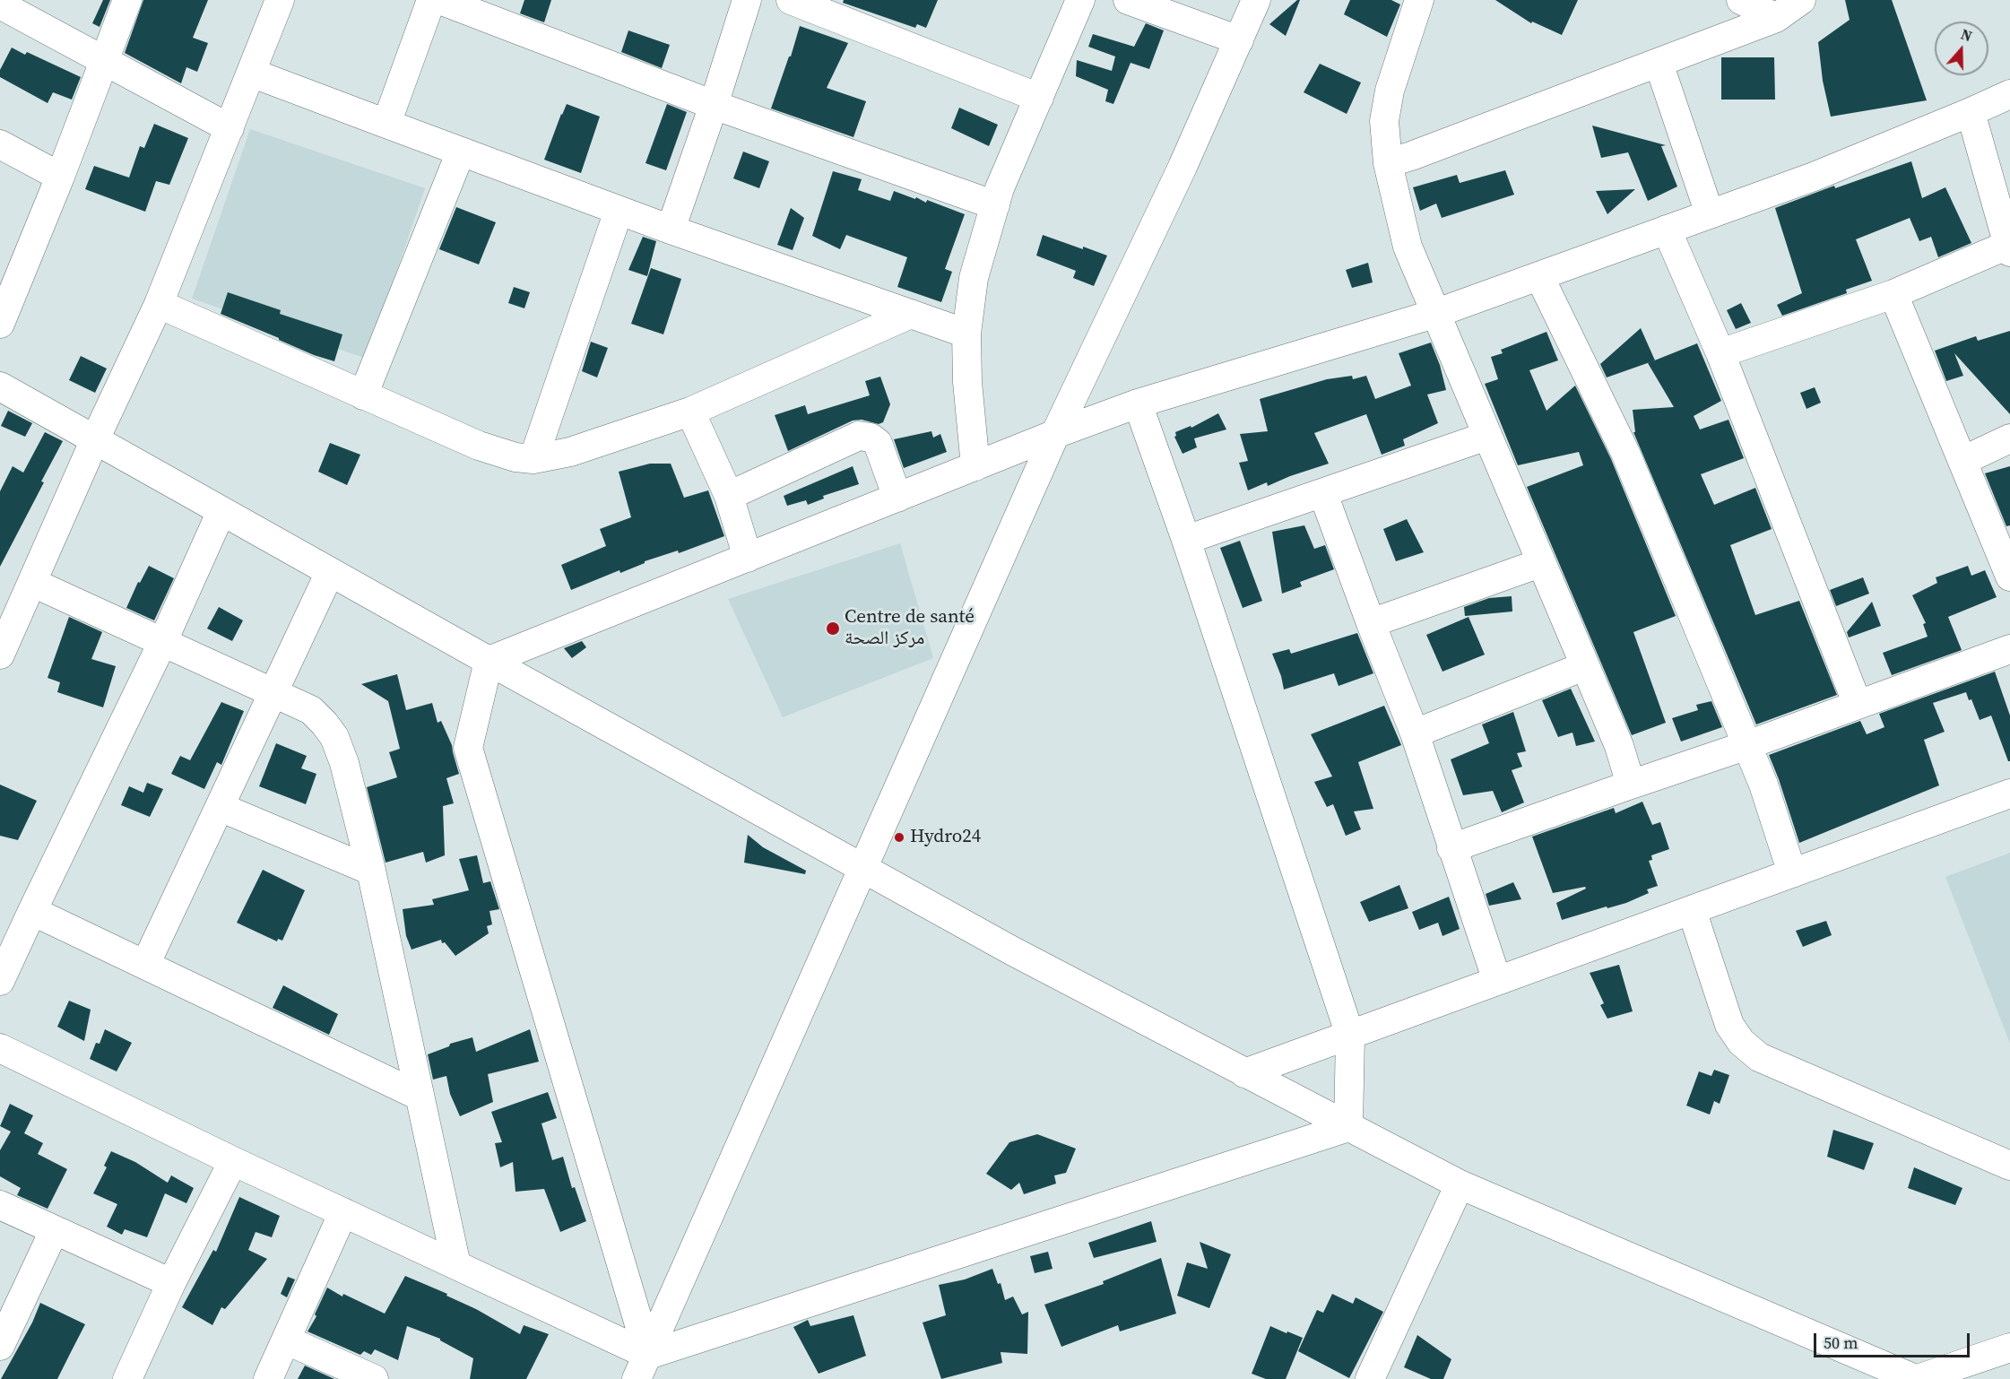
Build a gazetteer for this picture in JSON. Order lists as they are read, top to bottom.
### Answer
{
  "places": ["Centre de santé مركز الصحة", "Hydro24"],
  "scale_bar": "50 m",
  "north": "top"
}
